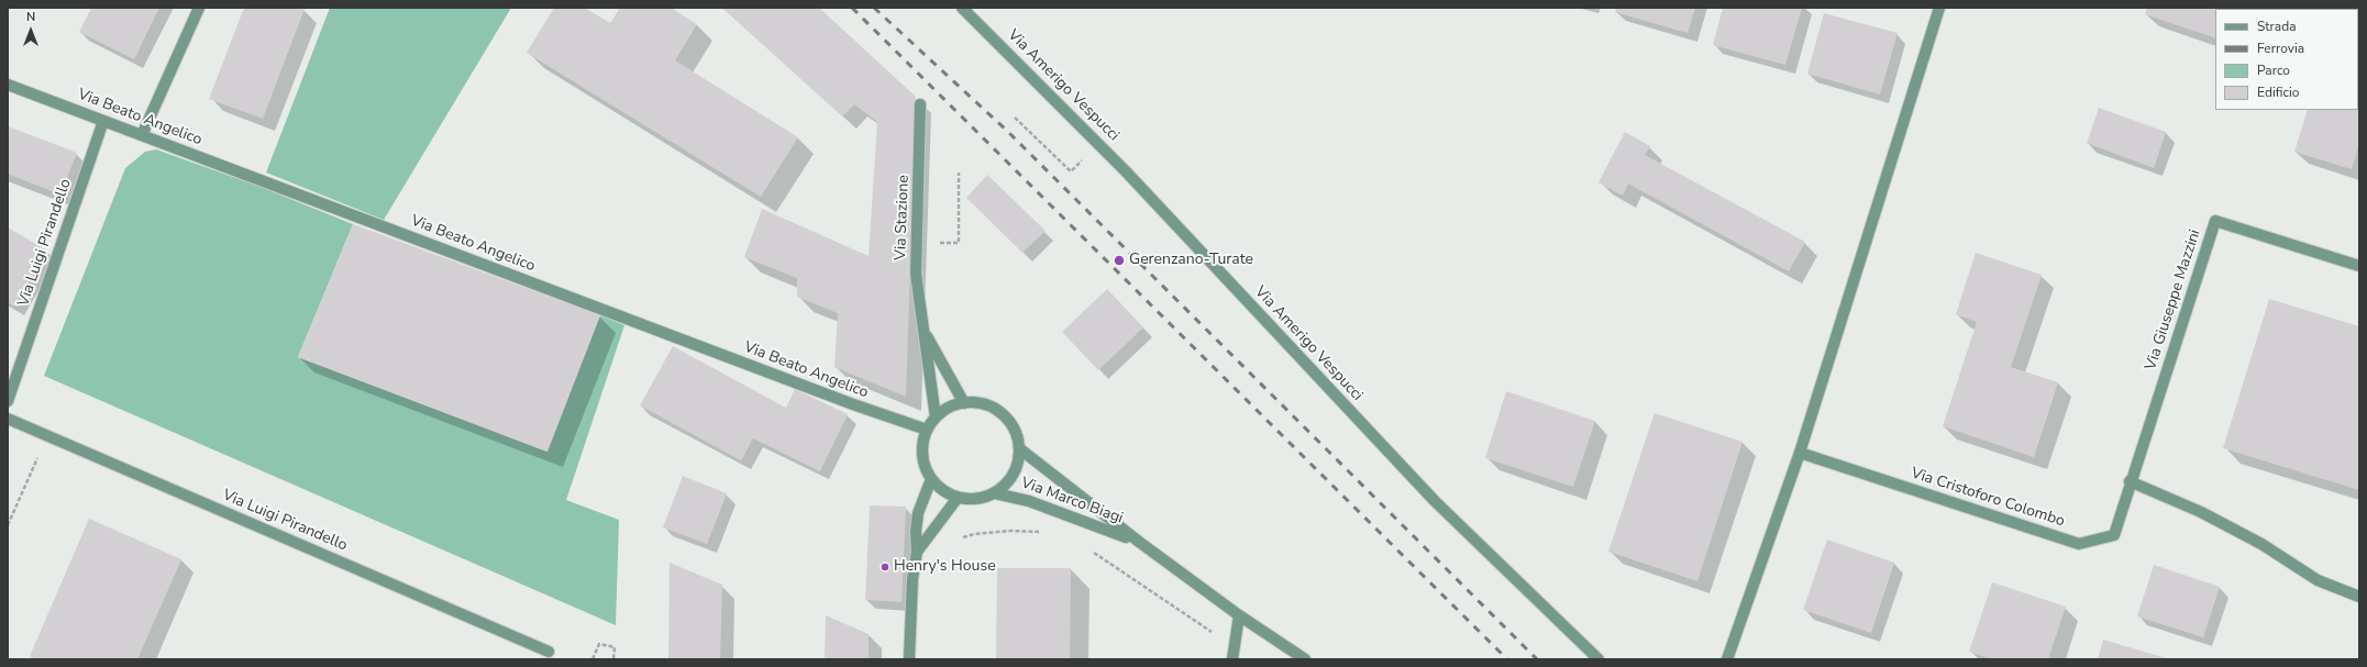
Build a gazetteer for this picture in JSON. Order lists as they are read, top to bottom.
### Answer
{
  "streets": {
    "street": [
      "Via Amerigo Vespucci",
      "Via Beato Angelico",
      "Via Stazione",
      "Via Luigi Pirandello",
      "Via Giuseppe Mazzini",
      "Via Cristoforo Colombo",
      "Via Marco Biagi"
    ]
  },
  "crossings": [
    ["Via Beato Angelico", "Via Stazione"],
    ["Via Beato Angelico", "Via Luigi Pirandello"],
    ["Via Beato Angelico", "Via Marco Biagi"],
    ["Via Stazione", "Via Marco Biagi"],
    ["Via Giuseppe Mazzini", "Via Cristoforo Colombo"]
  ],
  "places": ["Gerenzano-Turate", "Henry's House"],
  "legend": [
    "Strada",
    "Ferrovia",
    "Parco",
    "Edificio"
  ],
  "north": "top"
}
